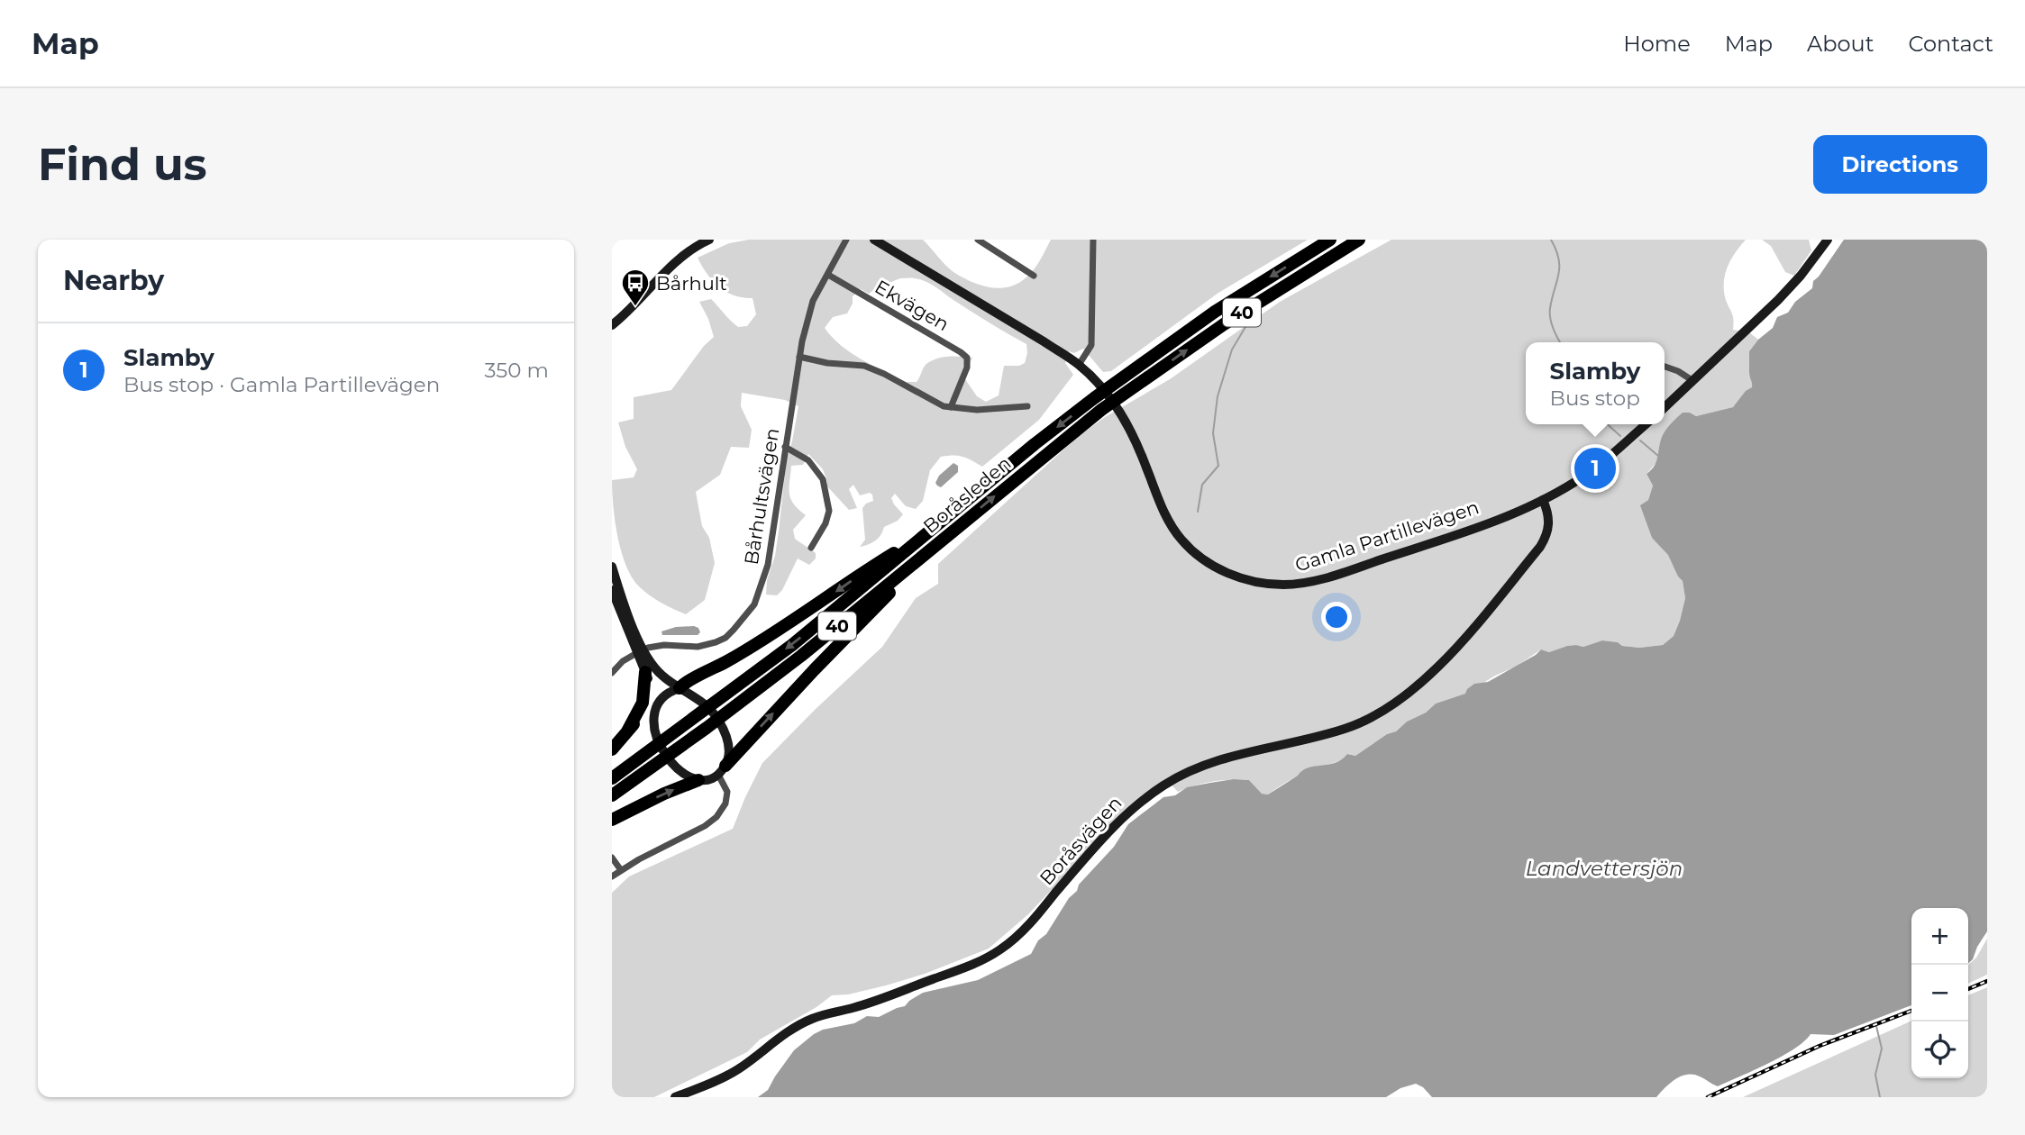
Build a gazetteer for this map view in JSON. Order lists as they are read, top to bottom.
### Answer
{
  "streets": {
    "highway": ["40", "Boråsleden"],
    "street": [
      "Ekvägen",
      "Bårhultsvägen",
      "Gamla Partillevägen",
      "Boråsvägen"
    ]
  },
  "crossings": [
    ["Ekvägen", "Bårhultsvägen"],
    ["Gamla Partillevägen", "Boråsvägen"]
  ],
  "water": ["Landvettersjön"],
  "places": {
    "bus stop": ["Bårhult"]
  },
  "page": {
    "header": "Map",
    "nav": [
      "Home",
      "Map",
      "About",
      "Contact"
    ],
    "buttons": "Directions",
    "title": "Find us",
    "heading": "Nearby",
    "list": [
      {
        "mark": "1",
        "name": "Slamby",
        "note": "Bus stop · Gamla Partillevägen",
        "value": "350 m"
      }
    ],
    "popup": ["Slamby", "Bus stop"],
    "pins": "1",
    "map_buttons": ["+", "−"]
  }
}
